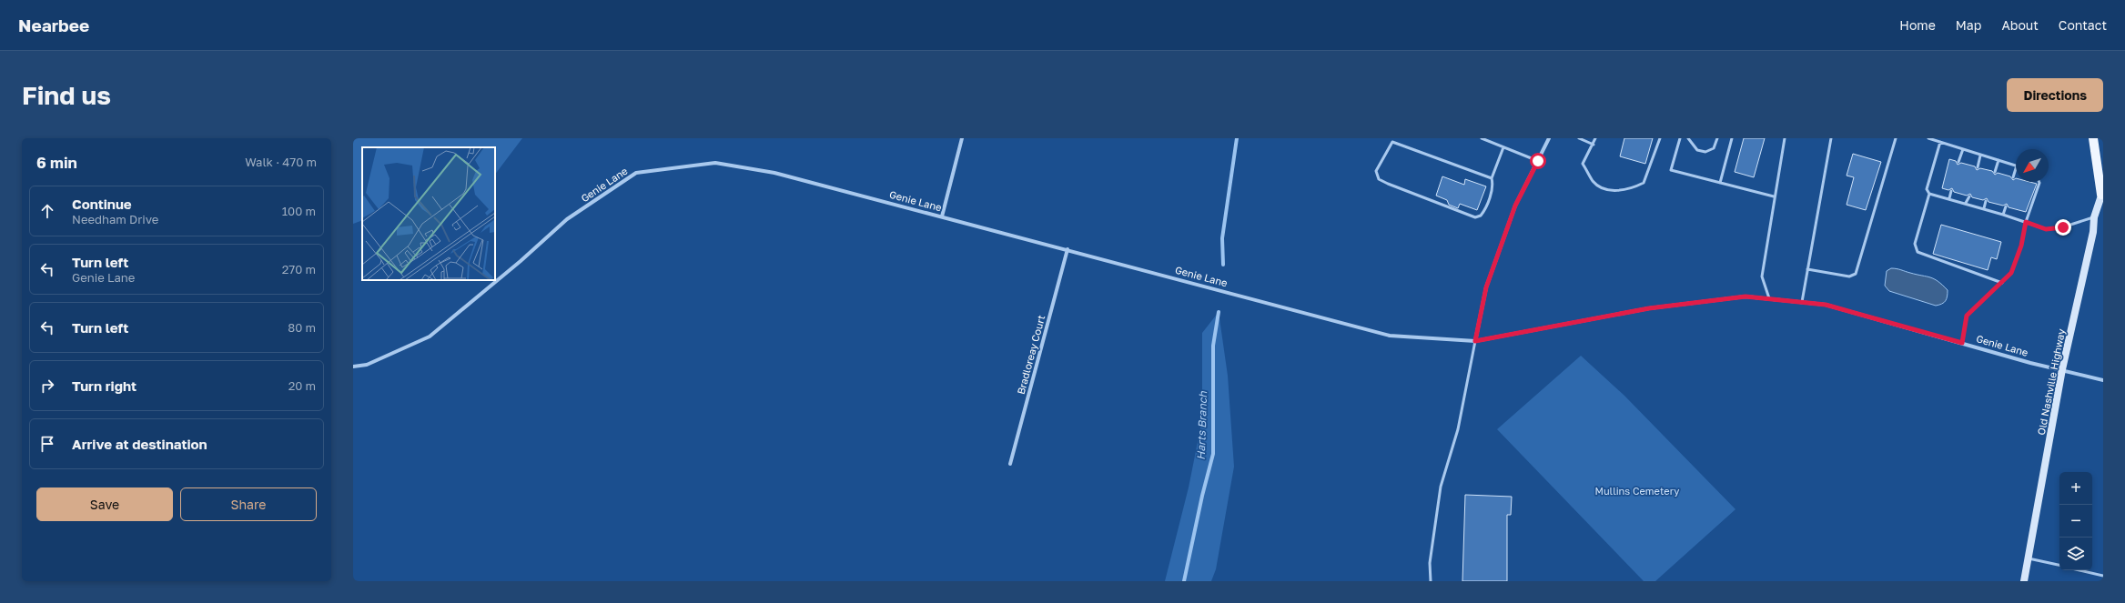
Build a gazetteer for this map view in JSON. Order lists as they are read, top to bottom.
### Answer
{
  "streets": {
    "main road": ["Old Nashville Highway"],
    "street": ["Genie Lane", "Bradloreay Court"]
  },
  "crossings": [
    ["Genie Lane", "Bradloreay Court"],
    ["Genie Lane", "Old Nashville Highway"]
  ],
  "water": ["Harts Branch"],
  "parks": ["Mullins Cemetery"],
  "north": "bottom left",
  "page": {
    "header": "Nearbee",
    "nav": [
      "Home",
      "Map",
      "About",
      "Contact"
    ],
    "buttons": [
      "Directions",
      ["Save", "Share"]
    ],
    "title": "Find us",
    "heading": ["6 min", "Walk · 470 m"],
    "list": [
      ["Continue", "Needham Drive", "100 m"],
      ["Turn left", "Genie Lane", "270 m"],
      ["Turn left", "80 m"],
      ["Turn right", "20 m"],
      "Arrive at destination"
    ],
    "map_buttons": ["+", "−"]
  }
}
